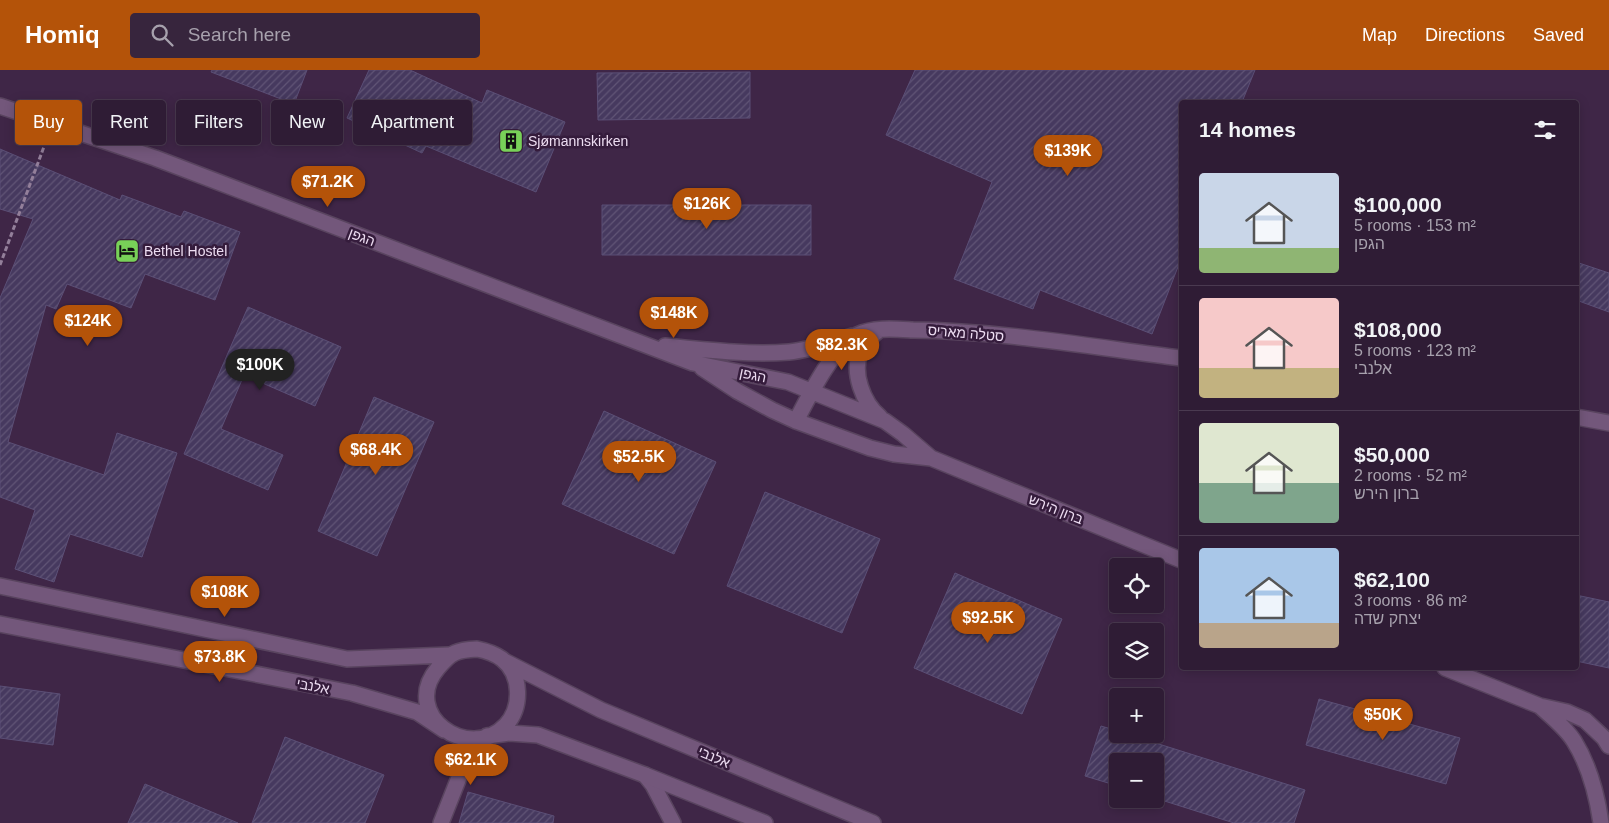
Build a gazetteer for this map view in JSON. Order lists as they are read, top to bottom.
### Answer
{
  "streets": {
    "street": [
      "הגפן",
      "סטלה מאריס",
      "ברון הירש",
      "אלנבי"
    ]
  },
  "crossings": [
    ["הגפן", "סטלה מאריס"],
    ["הגפן", "ברון הירש"],
    ["סטלה מאריס", "ברון הירש"]
  ],
  "places": {
    "building": ["Sjømannskirken"],
    "hotel": ["Bethel Hostel"]
  },
  "page": {
    "header": "Homiq",
    "search": "Search here",
    "nav": ["Map", "Directions", "Saved"],
    "chip": [
      "Buy",
      "Rent",
      "Filters",
      "New",
      "Apartment"
    ],
    "heading": "14 homes",
    "price": [
      "$139K",
      "$71.2K",
      "$126K",
      "$148K",
      "$124K",
      "$82.3K",
      "$100K",
      "$68.4K",
      "$52.5K",
      "$108K",
      "$92.5K",
      "$73.8K",
      "$50K",
      "$62.1K"
    ],
    "list": [
      {
        "name": "$100,000",
        "note": "5 rooms · 153 m² · הגפן"
      },
      {
        "name": "$108,000",
        "note": "5 rooms · 123 m² · אלנבי"
      },
      {
        "name": "$50,000",
        "note": "2 rooms · 52 m² · ברון הירש"
      },
      {
        "name": "$62,100",
        "note": "3 rooms · 86 m² · יצחק שדה"
      }
    ],
    "map_buttons": ["+", "−"]
  }
}
